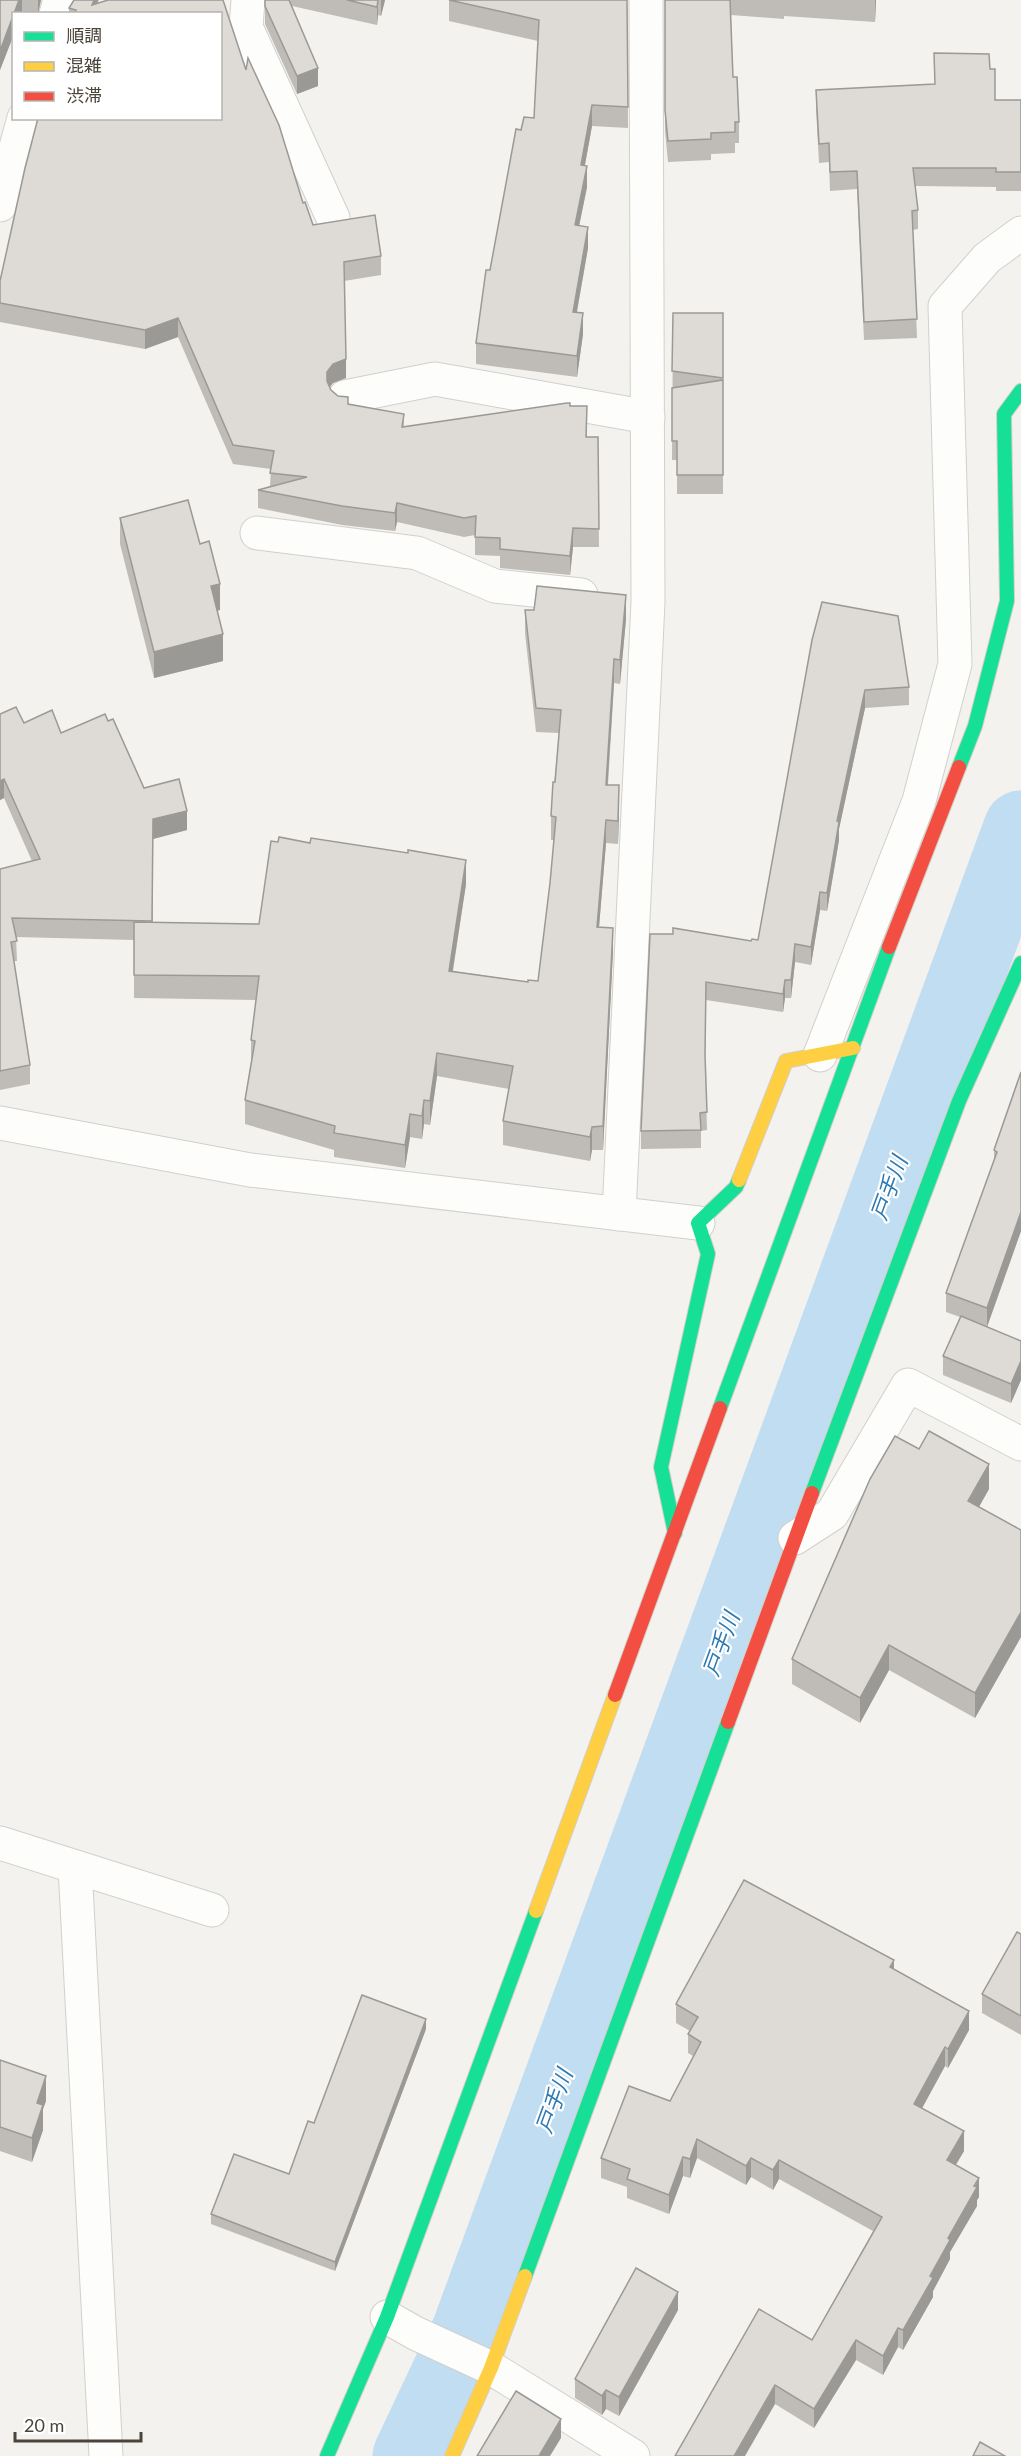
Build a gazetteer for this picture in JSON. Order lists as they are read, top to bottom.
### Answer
{
  "water": ["戸手川"],
  "legend": ["順調", "混雑", "渋滞"],
  "scale_bar": "20 m"
}
